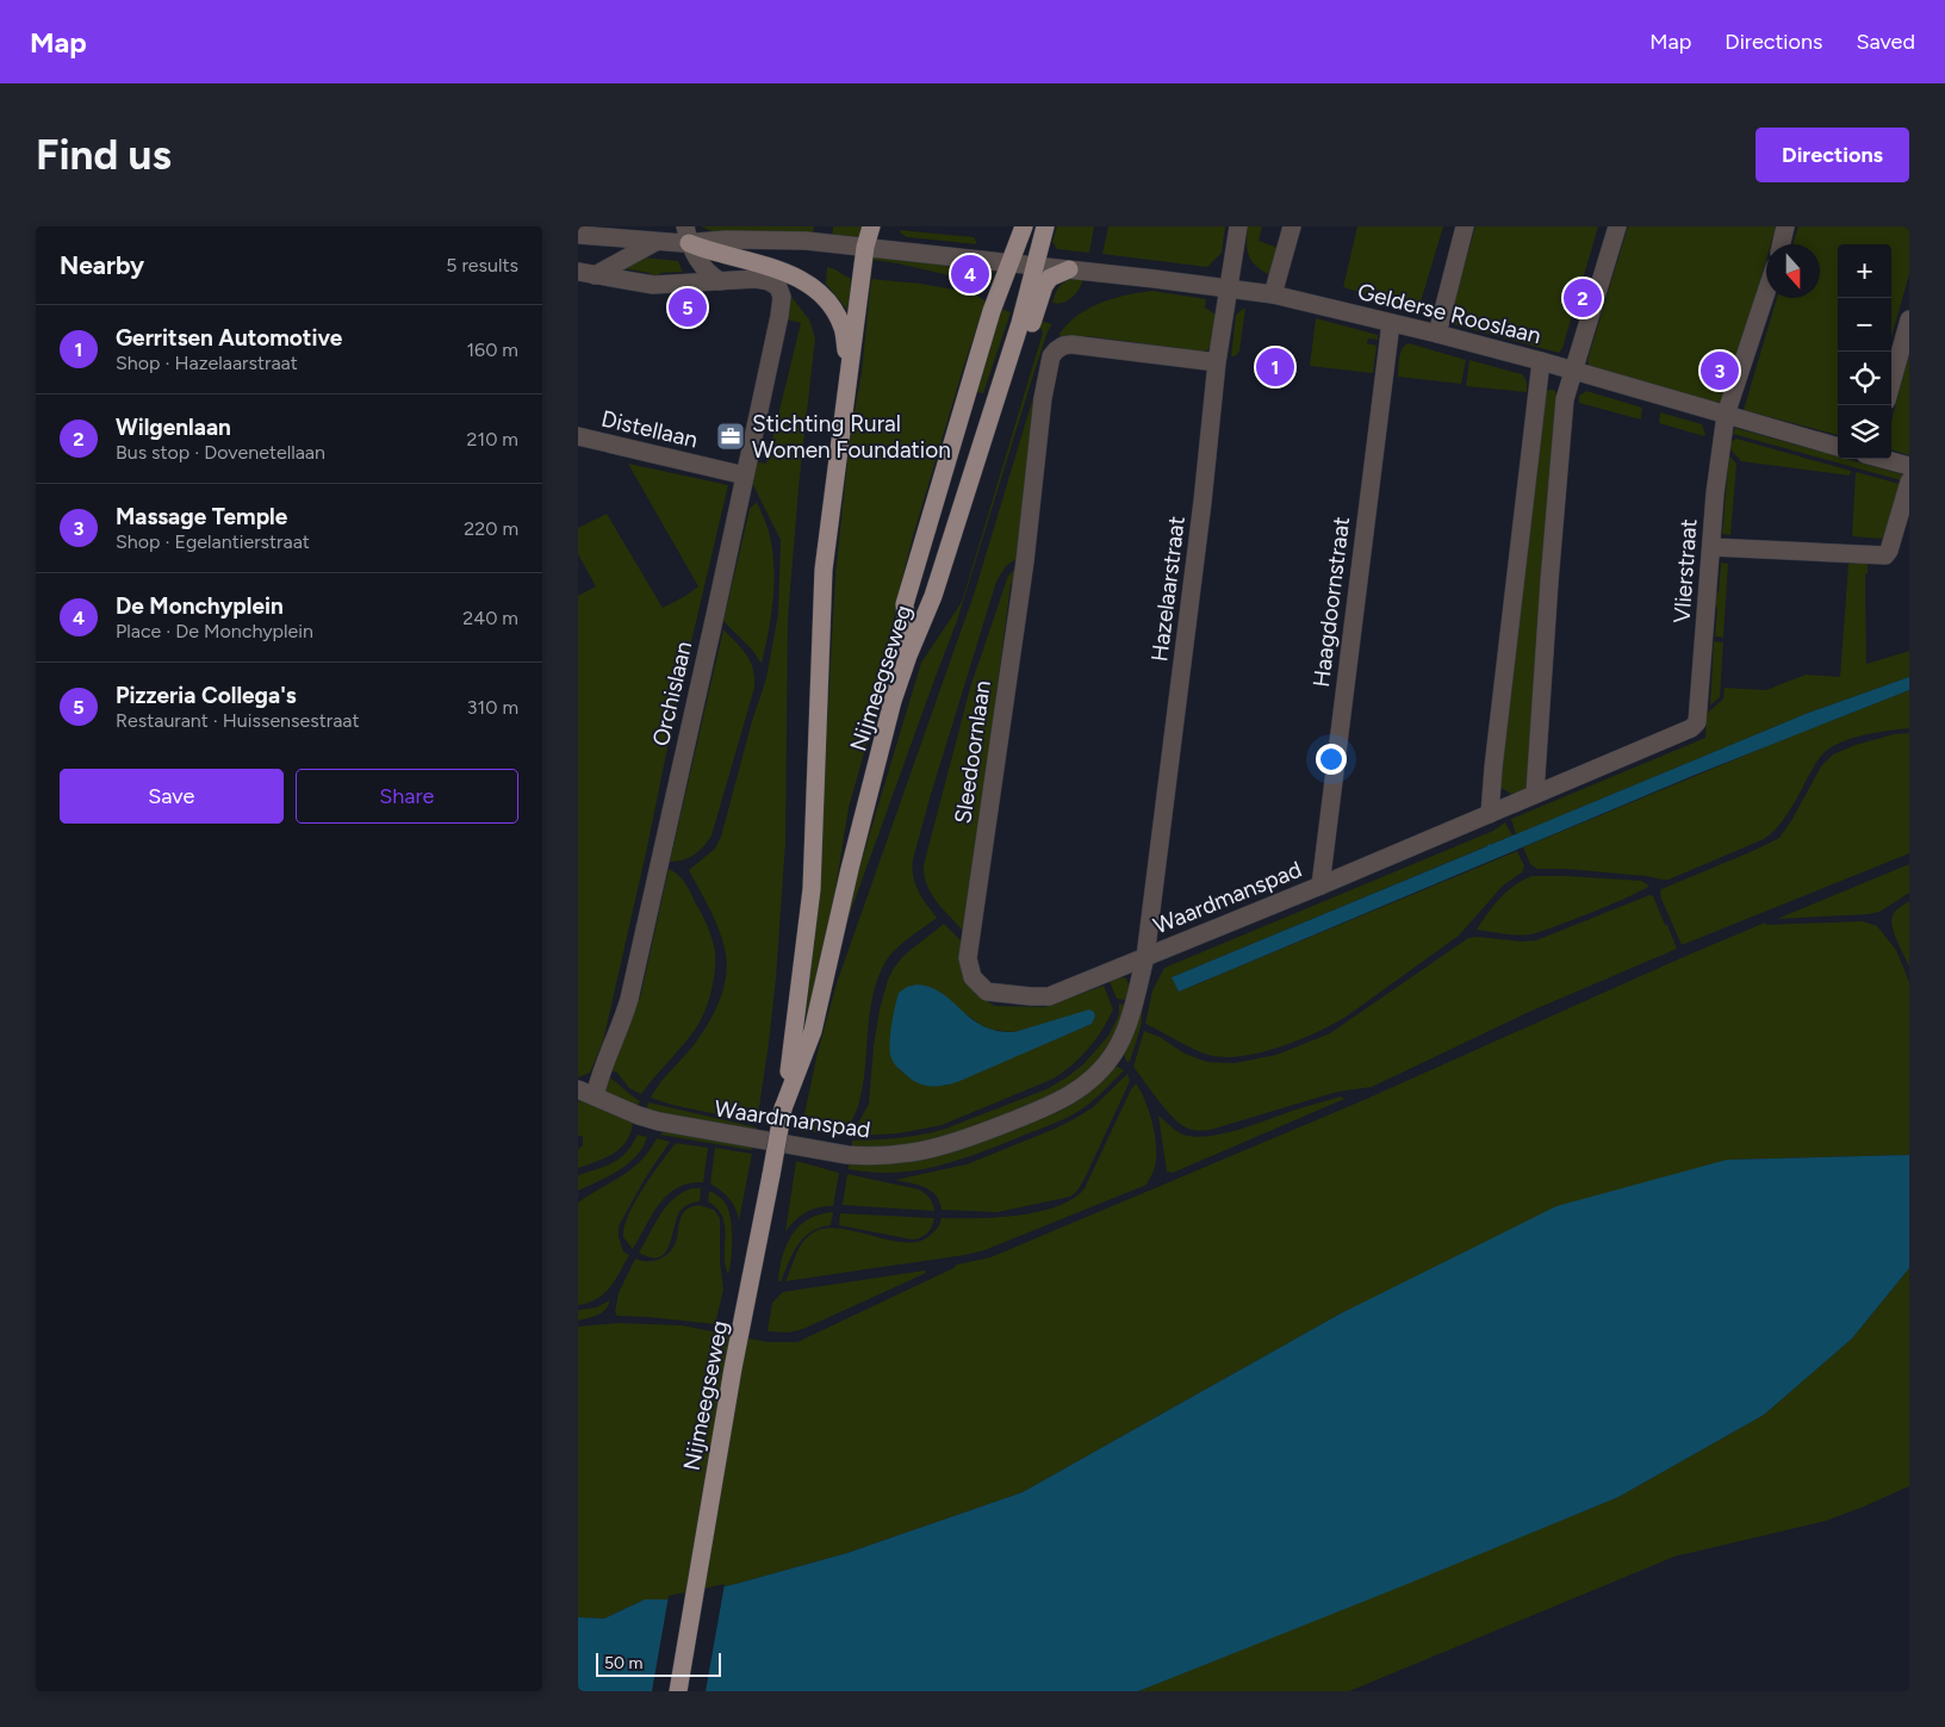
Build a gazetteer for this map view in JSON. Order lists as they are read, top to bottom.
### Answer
{
  "streets": {
    "main road": ["Nijmeegseweg"],
    "street": [
      "Gelderse Rooslaan",
      "Distellaan",
      "Vlierstraat",
      "Hazelaarstraat",
      "Haagdoornstraat",
      "Orchislaan",
      "Sleedoornlaan",
      "Waardmanspad"
    ]
  },
  "crossings": [
    ["Gelderse Rooslaan", "Vlierstraat"],
    ["Gelderse Rooslaan", "Hazelaarstraat"],
    ["Gelderse Rooslaan", "Haagdoornstraat"],
    ["Gelderse Rooslaan", "Nijmeegseweg"],
    ["Distellaan", "Orchislaan"],
    ["Vlierstraat", "Waardmanspad"],
    ["Hazelaarstraat", "Sleedoornlaan"],
    ["Hazelaarstraat", "Waardmanspad"],
    ["Haagdoornstraat", "Waardmanspad"],
    ["Orchislaan", "Waardmanspad"],
    ["Sleedoornlaan", "Waardmanspad"]
  ],
  "places": {
    "office": ["Stichting Rural Women Foundation"]
  },
  "scale_bar": "50 m",
  "north": "bottom",
  "page": {
    "header": "Map",
    "nav": ["Map", "Directions", "Saved"],
    "buttons": [
      "Directions",
      ["Save", "Share"]
    ],
    "title": "Find us",
    "heading": ["Nearby", "5 results"],
    "map_buttons": ["+", "−"],
    "pins": [
      "4",
      "2",
      "5",
      "1",
      "3"
    ],
    "list": [
      {
        "mark": "1",
        "name": "Gerritsen Automotive",
        "note": "Shop · Hazelaarstraat",
        "value": "160 m"
      },
      {
        "mark": "2",
        "name": "Wilgenlaan",
        "note": "Bus stop · Dovenetellaan",
        "value": "210 m"
      },
      {
        "mark": "3",
        "name": "Massage Temple",
        "note": "Shop · Egelantierstraat",
        "value": "220 m"
      },
      {
        "mark": "4",
        "name": "De Monchyplein",
        "note": "Place · De Monchyplein",
        "value": "240 m"
      },
      {
        "mark": "5",
        "name": "Pizzeria Collega's",
        "note": "Restaurant · Huissensestraat",
        "value": "310 m"
      }
    ],
    "scale": "50 m"
  }
}
